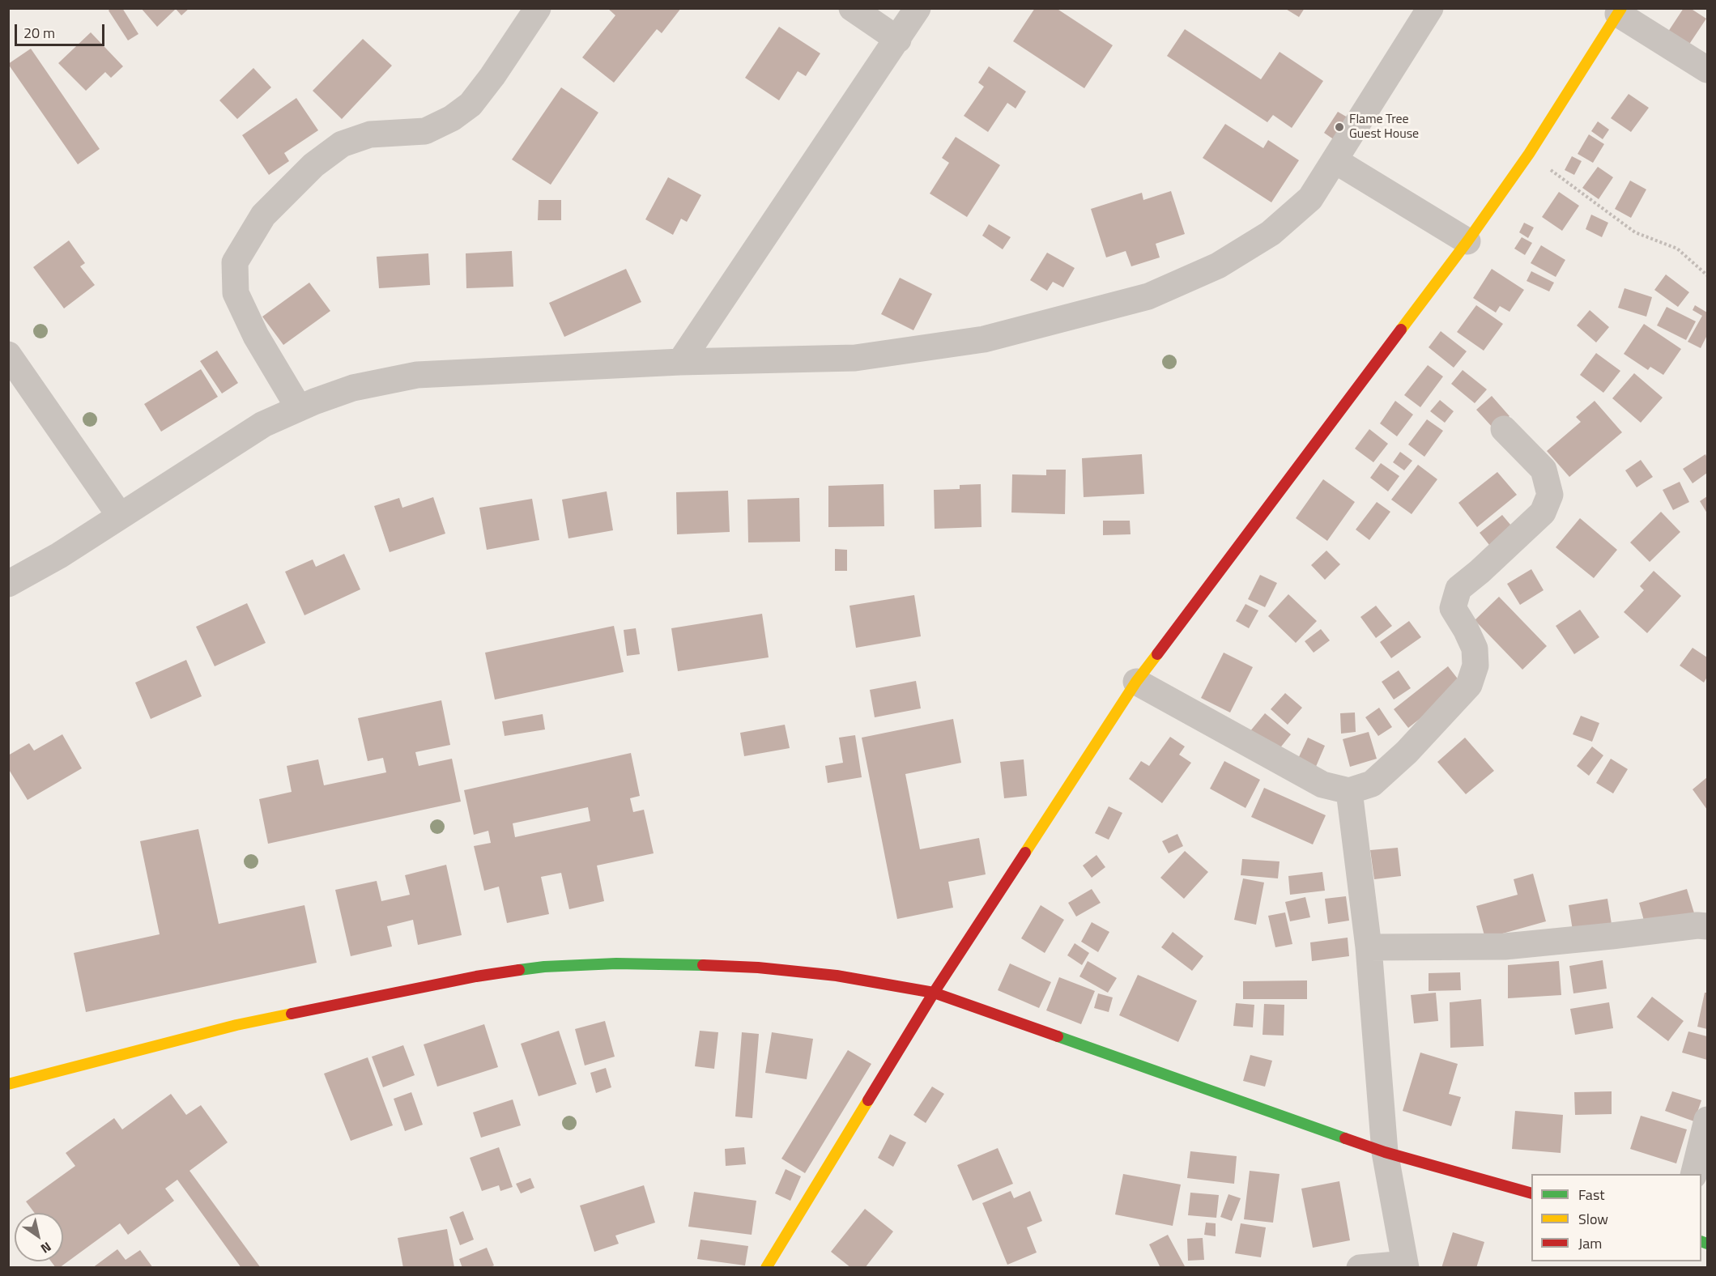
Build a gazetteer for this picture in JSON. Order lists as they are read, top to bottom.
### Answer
{
  "places": ["Flame Tree Guest House"],
  "legend": ["Fast", "Slow", "Jam"],
  "scale_bar": "20 m",
  "north": "bottom right"
}
